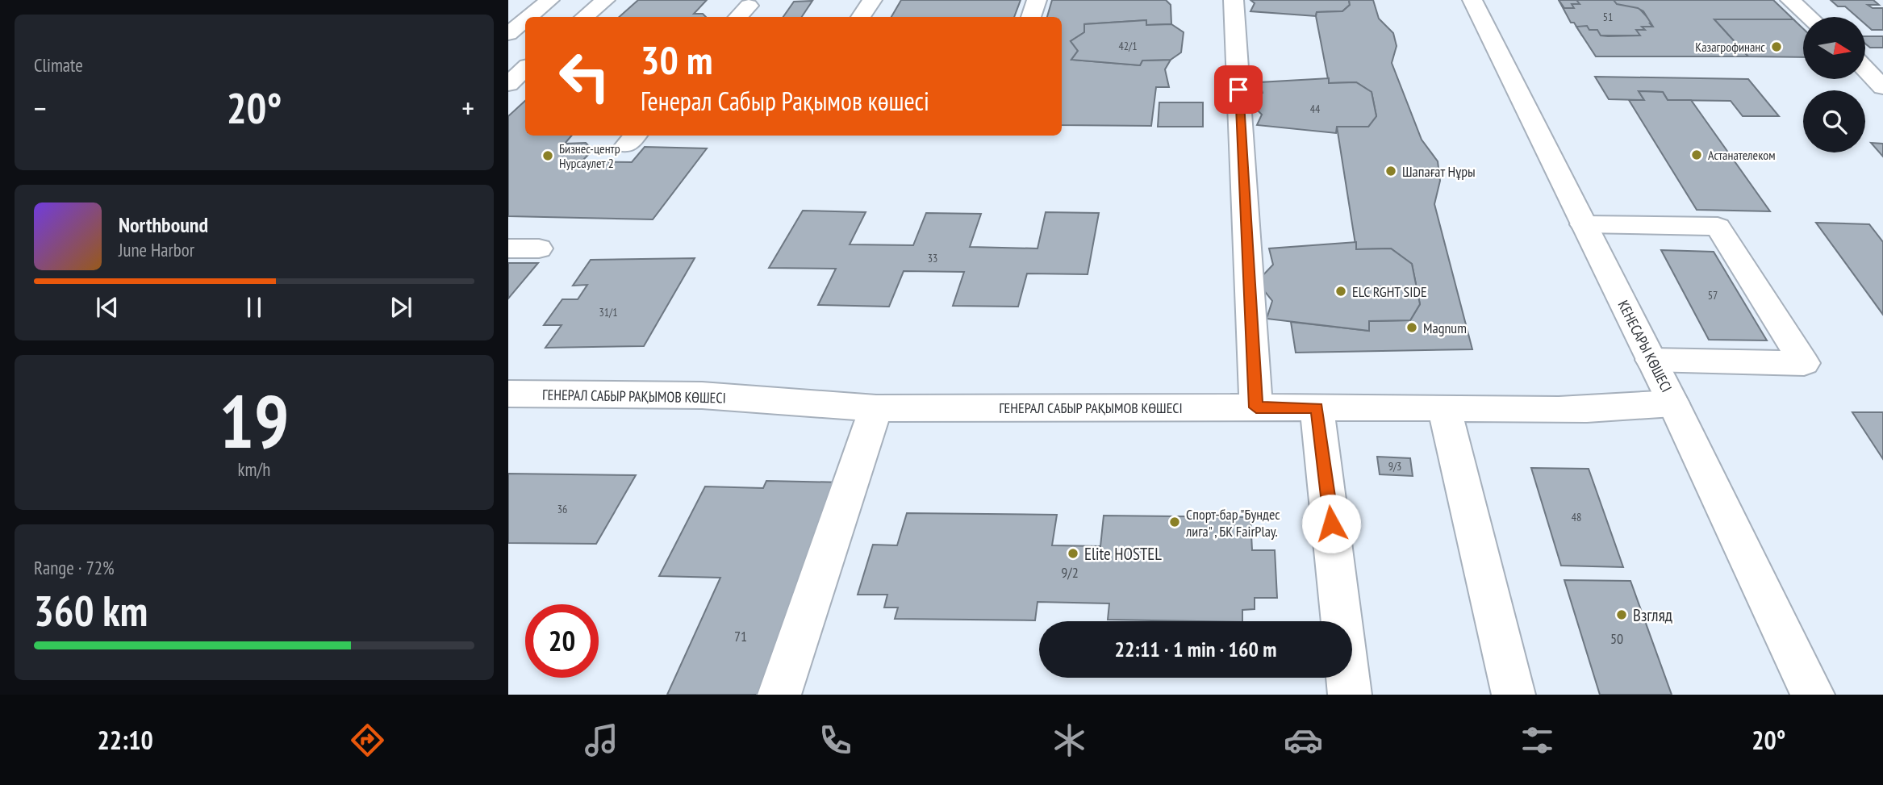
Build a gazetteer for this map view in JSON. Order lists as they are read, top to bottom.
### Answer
{
  "streets": {
    "street": ["КЕНЕСАРЫ КӨШЕСІ", "ГЕНЕРАЛ САБЫР РАҚЫМОВ КӨШЕСІ"]
  },
  "crossings": [
    ["КЕНЕСАРЫ КӨШЕСІ", "ГЕНЕРАЛ САБЫР РАҚЫМОВ КӨШЕСІ"]
  ],
  "places": [
    "Казагрофинанс",
    "Астанателеком",
    "Бизнес-центр Нурсаулет 2",
    "Шапағат Нұры",
    "ELC RGHT SIDE",
    "Magnum",
    "Спорт-бар \"Бундес лига\" , БК FairPlay.",
    "Elite HOSTEL",
    "Взгляд"
  ],
  "house_numbers": [
    "51",
    "42/1",
    "44",
    "33",
    "57",
    "31/1",
    "9/3",
    "36",
    "48",
    "9/2",
    "71",
    "50"
  ],
  "north": "right",
  "page": {
    "tile": [
      "Climate",
      ["19", "km/h"],
      ["Range · 72%", "360 km"]
    ],
    "turn": ["30 m", "Генерал Сабыр Рақымов көшесі"],
    "heat": ["−", "20°", "+"],
    "song": ["Northbound", "June Harbor"],
    "limit": "20",
    "trip": "22:11 · 1 min · 160 m",
    "tabs": ["22:10", "20°"]
  }
}
